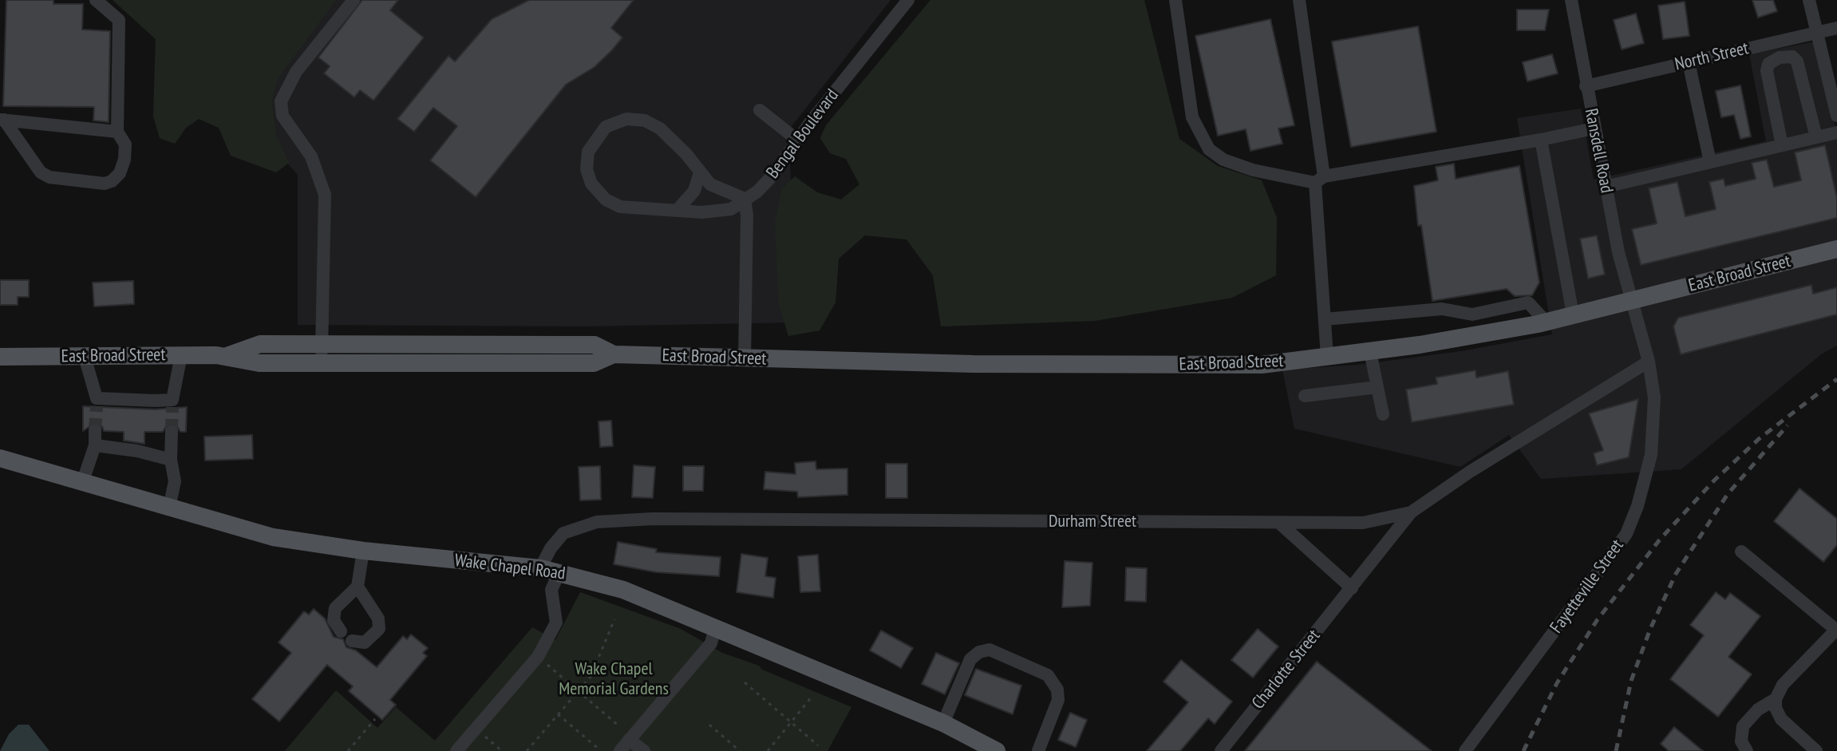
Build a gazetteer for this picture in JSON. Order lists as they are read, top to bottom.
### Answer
{
  "streets": {
    "main road": ["East Broad Street", "Wake Chapel Road"],
    "street": [
      "North Street",
      "Bengal Boulevard",
      "Ransdell Road",
      "Durham Street",
      "Fayetteville Street",
      "Charlotte Street"
    ]
  },
  "crossings": [
    ["North Street", "Ransdell Road"],
    ["Ransdell Road", "East Broad Street"],
    ["Ransdell Road", "Fayetteville Street"],
    ["East Broad Street", "Fayetteville Street"],
    ["Durham Street", "Wake Chapel Road"],
    ["Durham Street", "Fayetteville Street"],
    ["Durham Street", "Charlotte Street"]
  ],
  "parks": ["Wake Chapel Memorial Gardens"]
}
